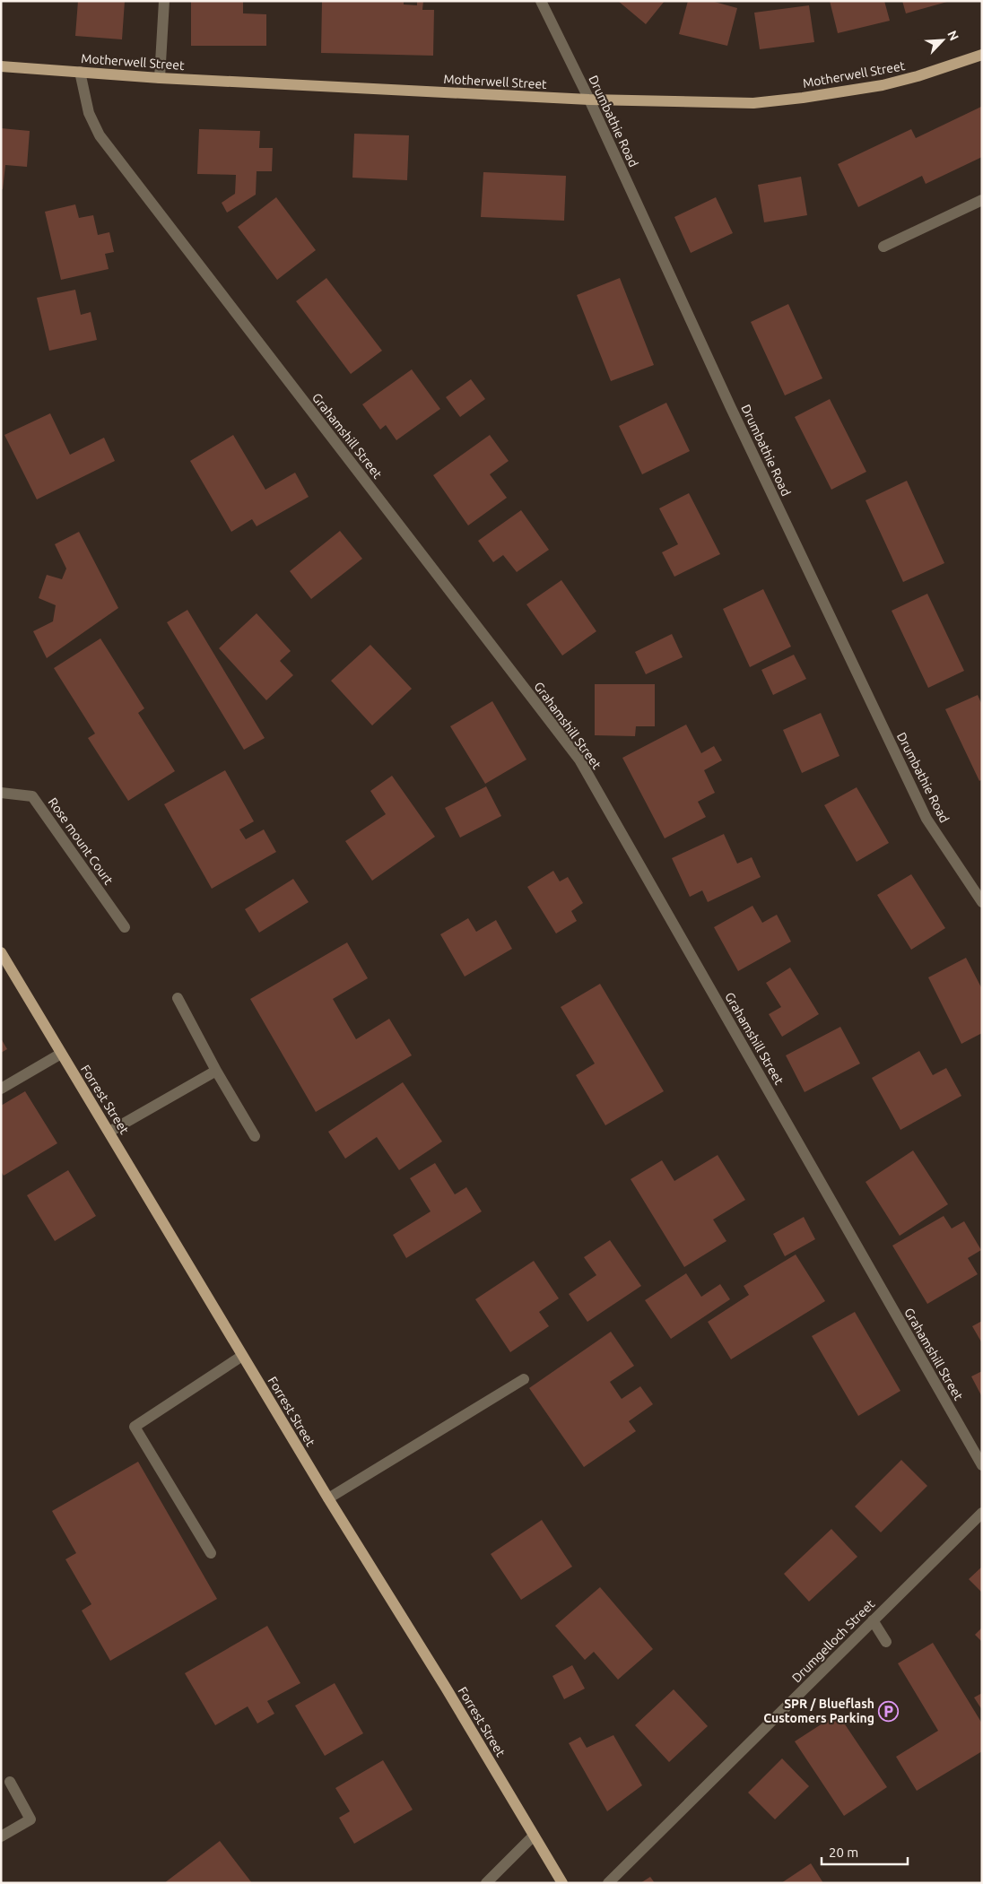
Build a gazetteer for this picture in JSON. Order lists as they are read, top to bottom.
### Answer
{
  "streets": {
    "main road": ["Motherwell Street", "Forrest Street"],
    "street": [
      "Drumbathie Road",
      "Grahamshill Street",
      "Rose mount Court",
      "Drumgelloch Street"
    ]
  },
  "crossings": [
    ["Motherwell Street", "Drumbathie Road"],
    ["Motherwell Street", "Grahamshill Street"]
  ],
  "places": {
    "parking": ["SPR / Blueflash Customers Parking"]
  },
  "scale_bar": "20 m",
  "north": "top right"
}
